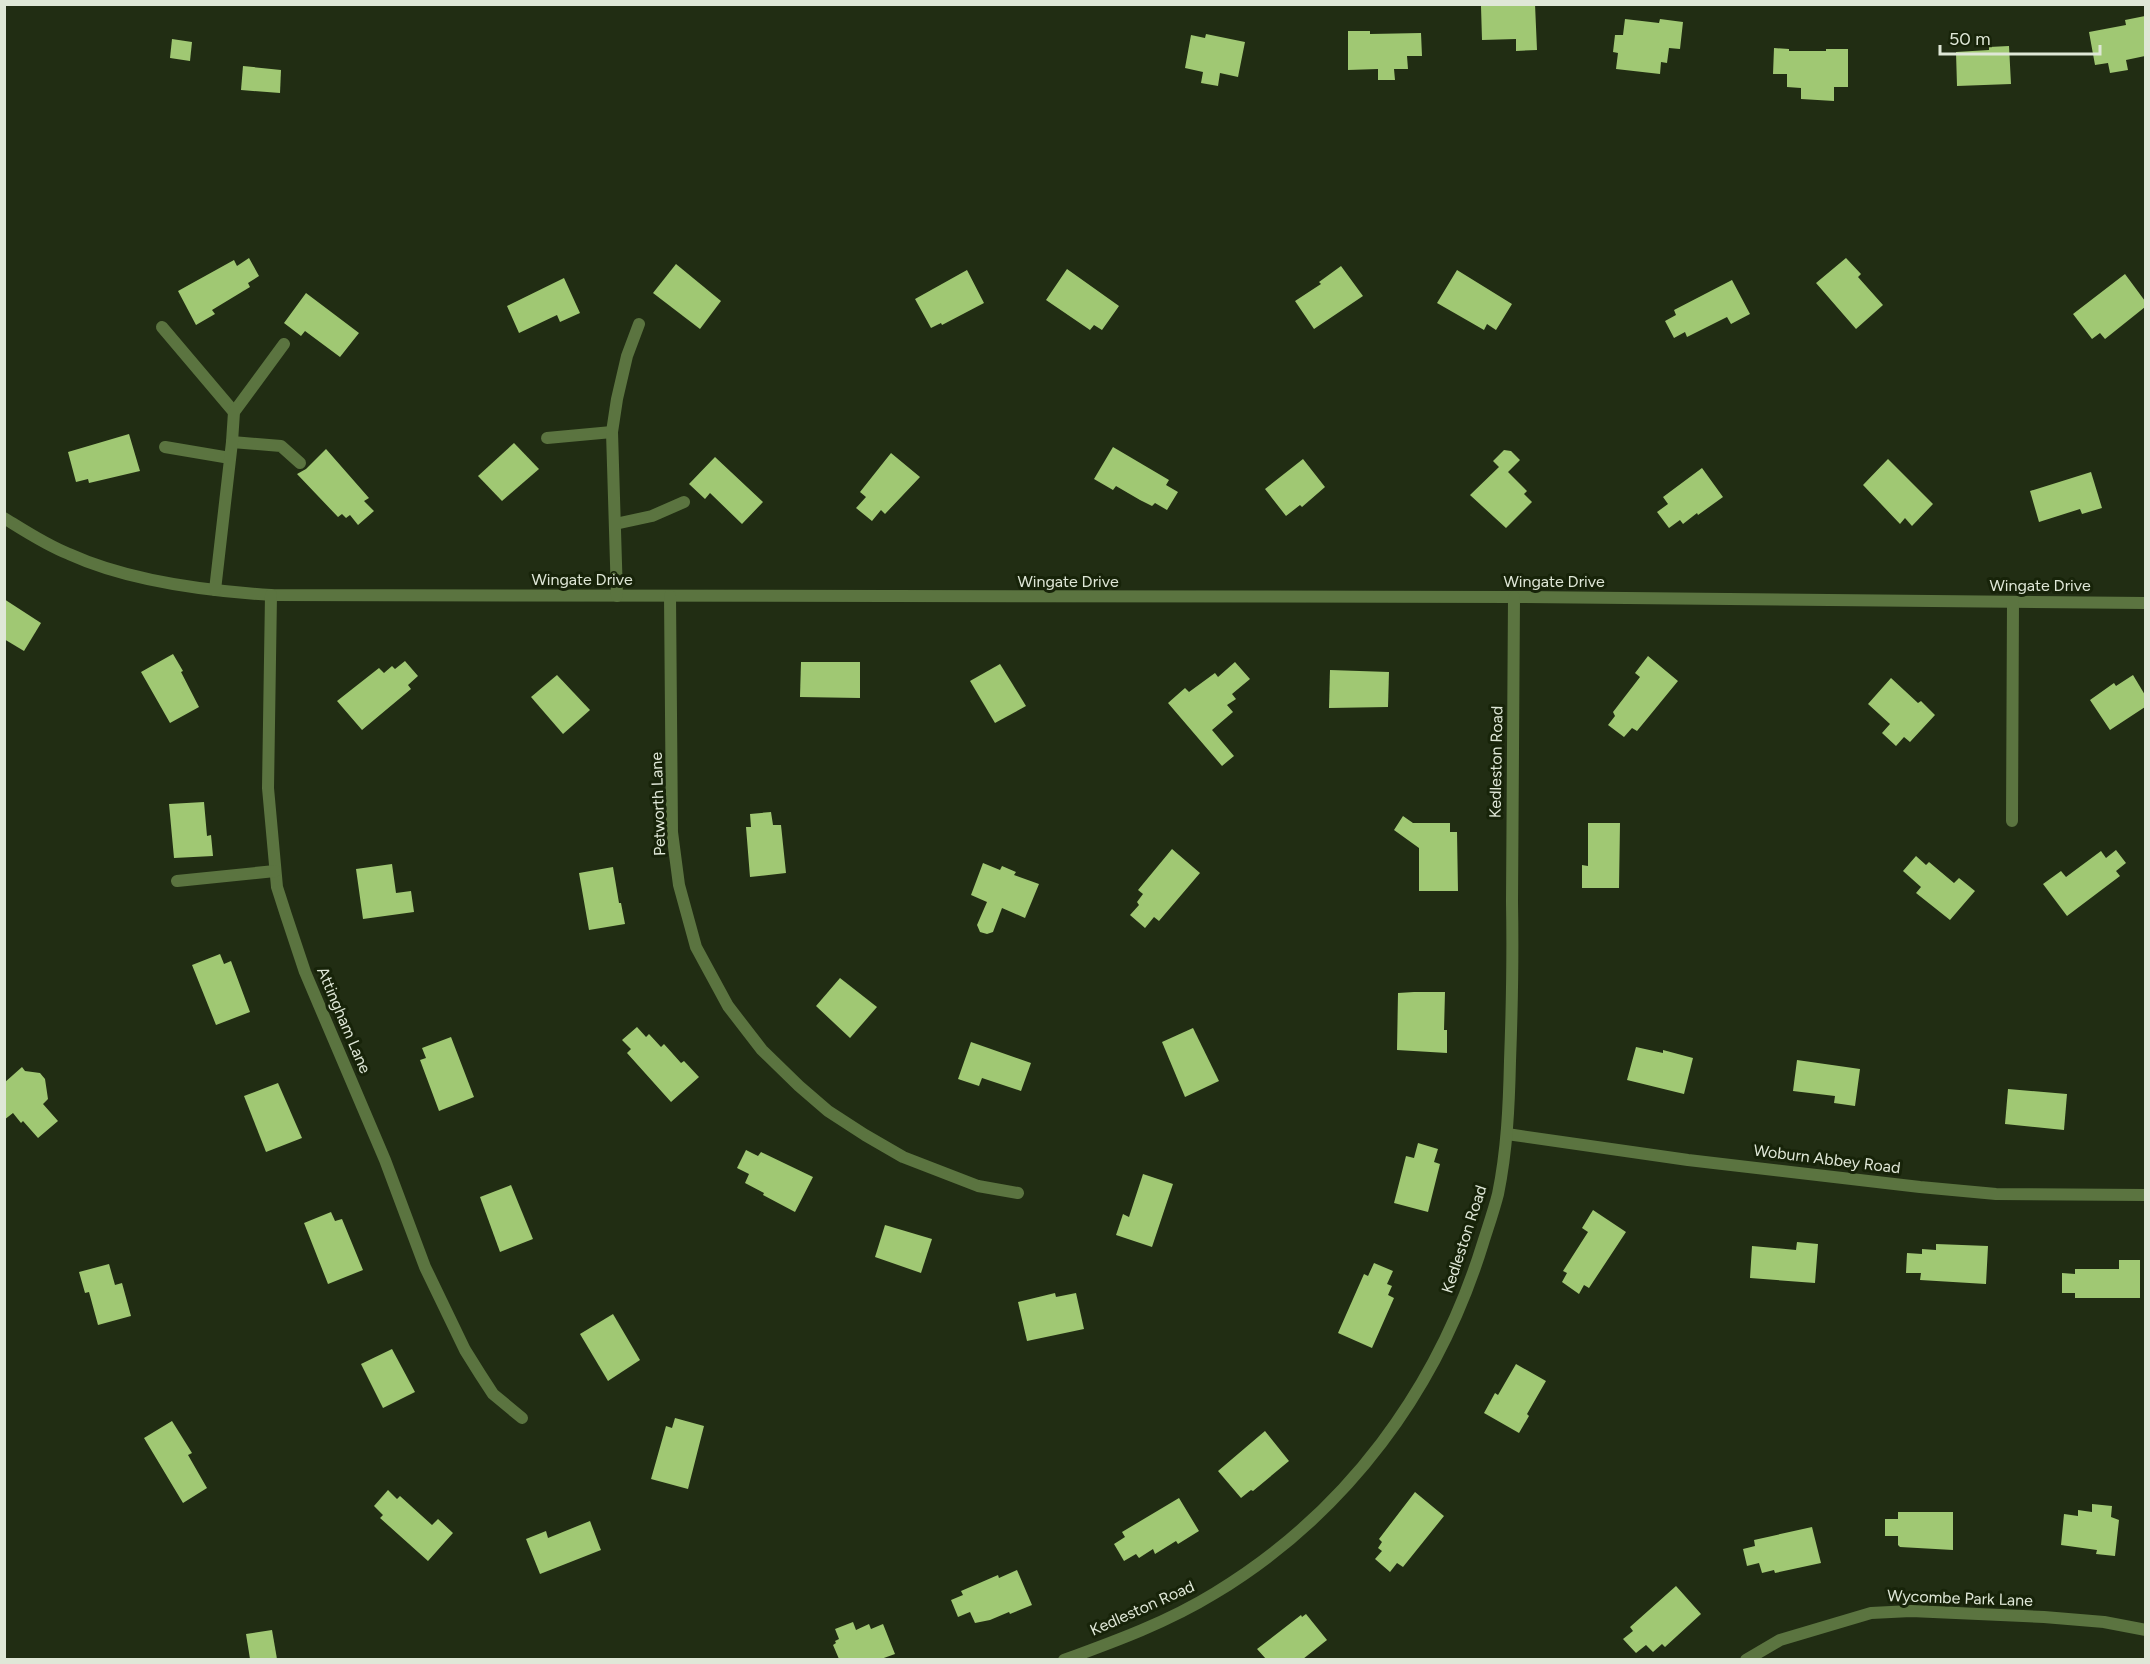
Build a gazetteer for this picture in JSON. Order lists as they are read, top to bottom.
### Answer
{
  "streets": {
    "street": [
      "Wingate Drive",
      "Kedleston Road",
      "Petworth Lane",
      "Attingham Lane",
      "Woburn Abbey Road",
      "Wycombe Park Lane"
    ]
  },
  "crossings": [
    ["Wingate Drive", "Kedleston Road"],
    ["Wingate Drive", "Petworth Lane"],
    ["Wingate Drive", "Attingham Lane"],
    ["Kedleston Road", "Woburn Abbey Road"]
  ],
  "scale_bar": "50 m"
}
